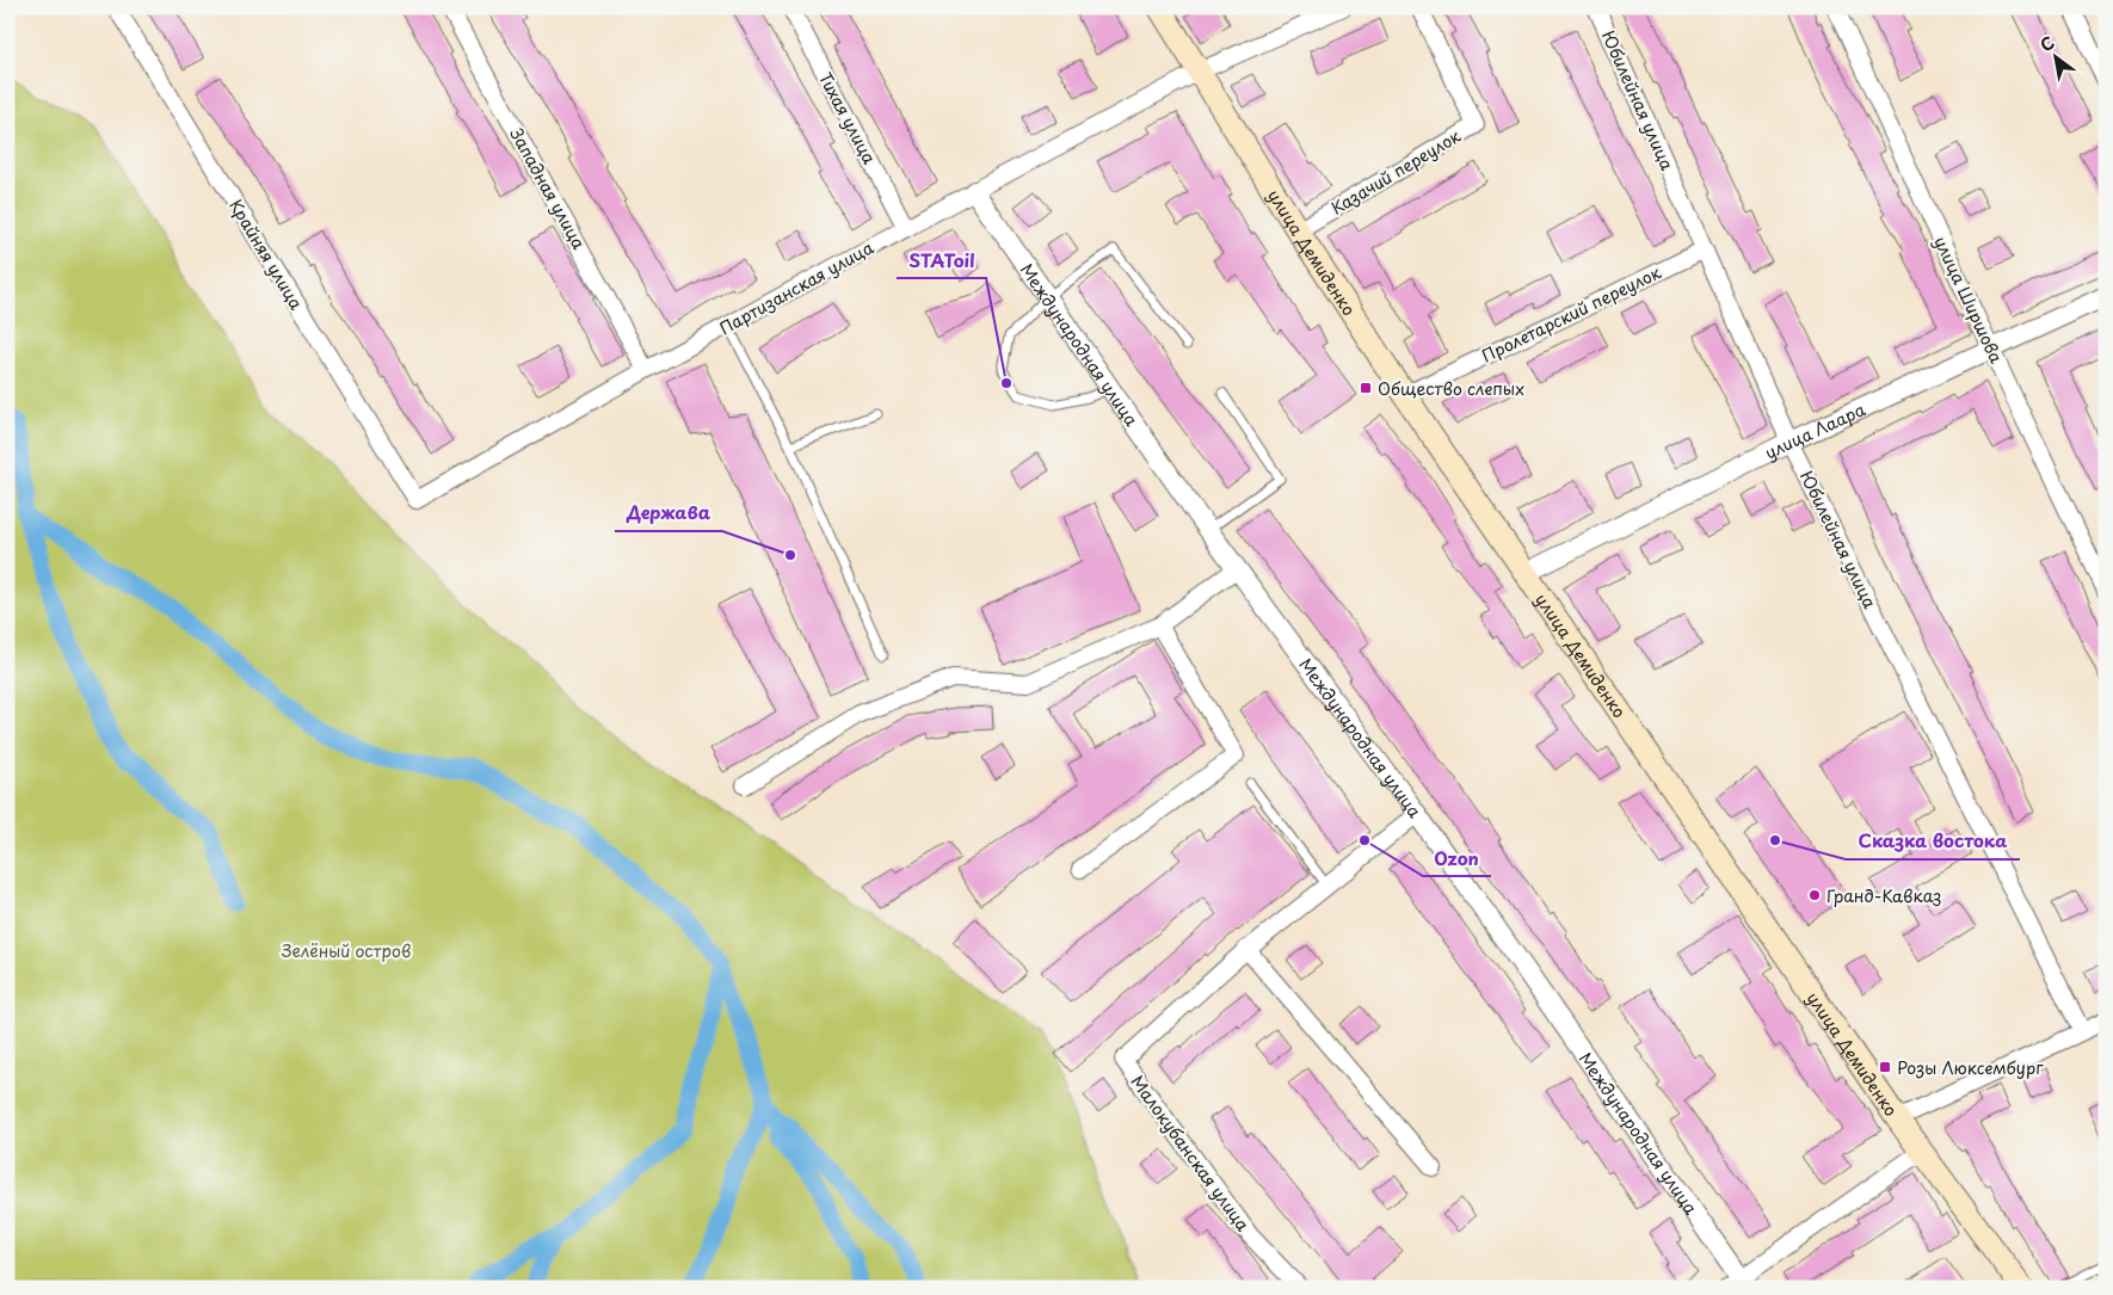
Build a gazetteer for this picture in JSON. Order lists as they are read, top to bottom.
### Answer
{
  "streets": {
    "main road": ["улица Демиденко"],
    "street": [
      "Юбилейная улица",
      "Тихая улица",
      "Казачий переулок",
      "Западная улица",
      "Крайняя улица",
      "Партизанская улица",
      "улица Ширшова",
      "Пролетарский переулок",
      "Международная улица",
      "улица Лаара",
      "Малокубанская улица"
    ]
  },
  "crossings": [
    ["Юбилейная улица", "Пролетарский переулок"],
    ["Юбилейная улица", "улица Лаара"],
    ["Тихая улица", "Партизанская улица"],
    ["Казачий переулок", "улица Демиденко"],
    ["Западная улица", "Партизанская улица"],
    ["улица Демиденко", "Партизанская улица"],
    ["улица Демиденко", "Пролетарский переулок"],
    ["улица Демиденко", "улица Лаара"],
    ["Крайняя улица", "Партизанская улица"],
    ["Партизанская улица", "Международная улица"],
    ["улица Ширшова", "улица Лаара"],
    ["Международная улица", "Малокубанская улица"]
  ],
  "parks": ["Зелёный остров"],
  "places": {
    "other": [
      "STAToil",
      "Держава",
      "Ozon",
      "Сказка востока",
      "Гранд-Кавказ"
    ],
    "transit": ["Общество слепых", "Розы Люксембург"]
  },
  "north": "top left"
}
